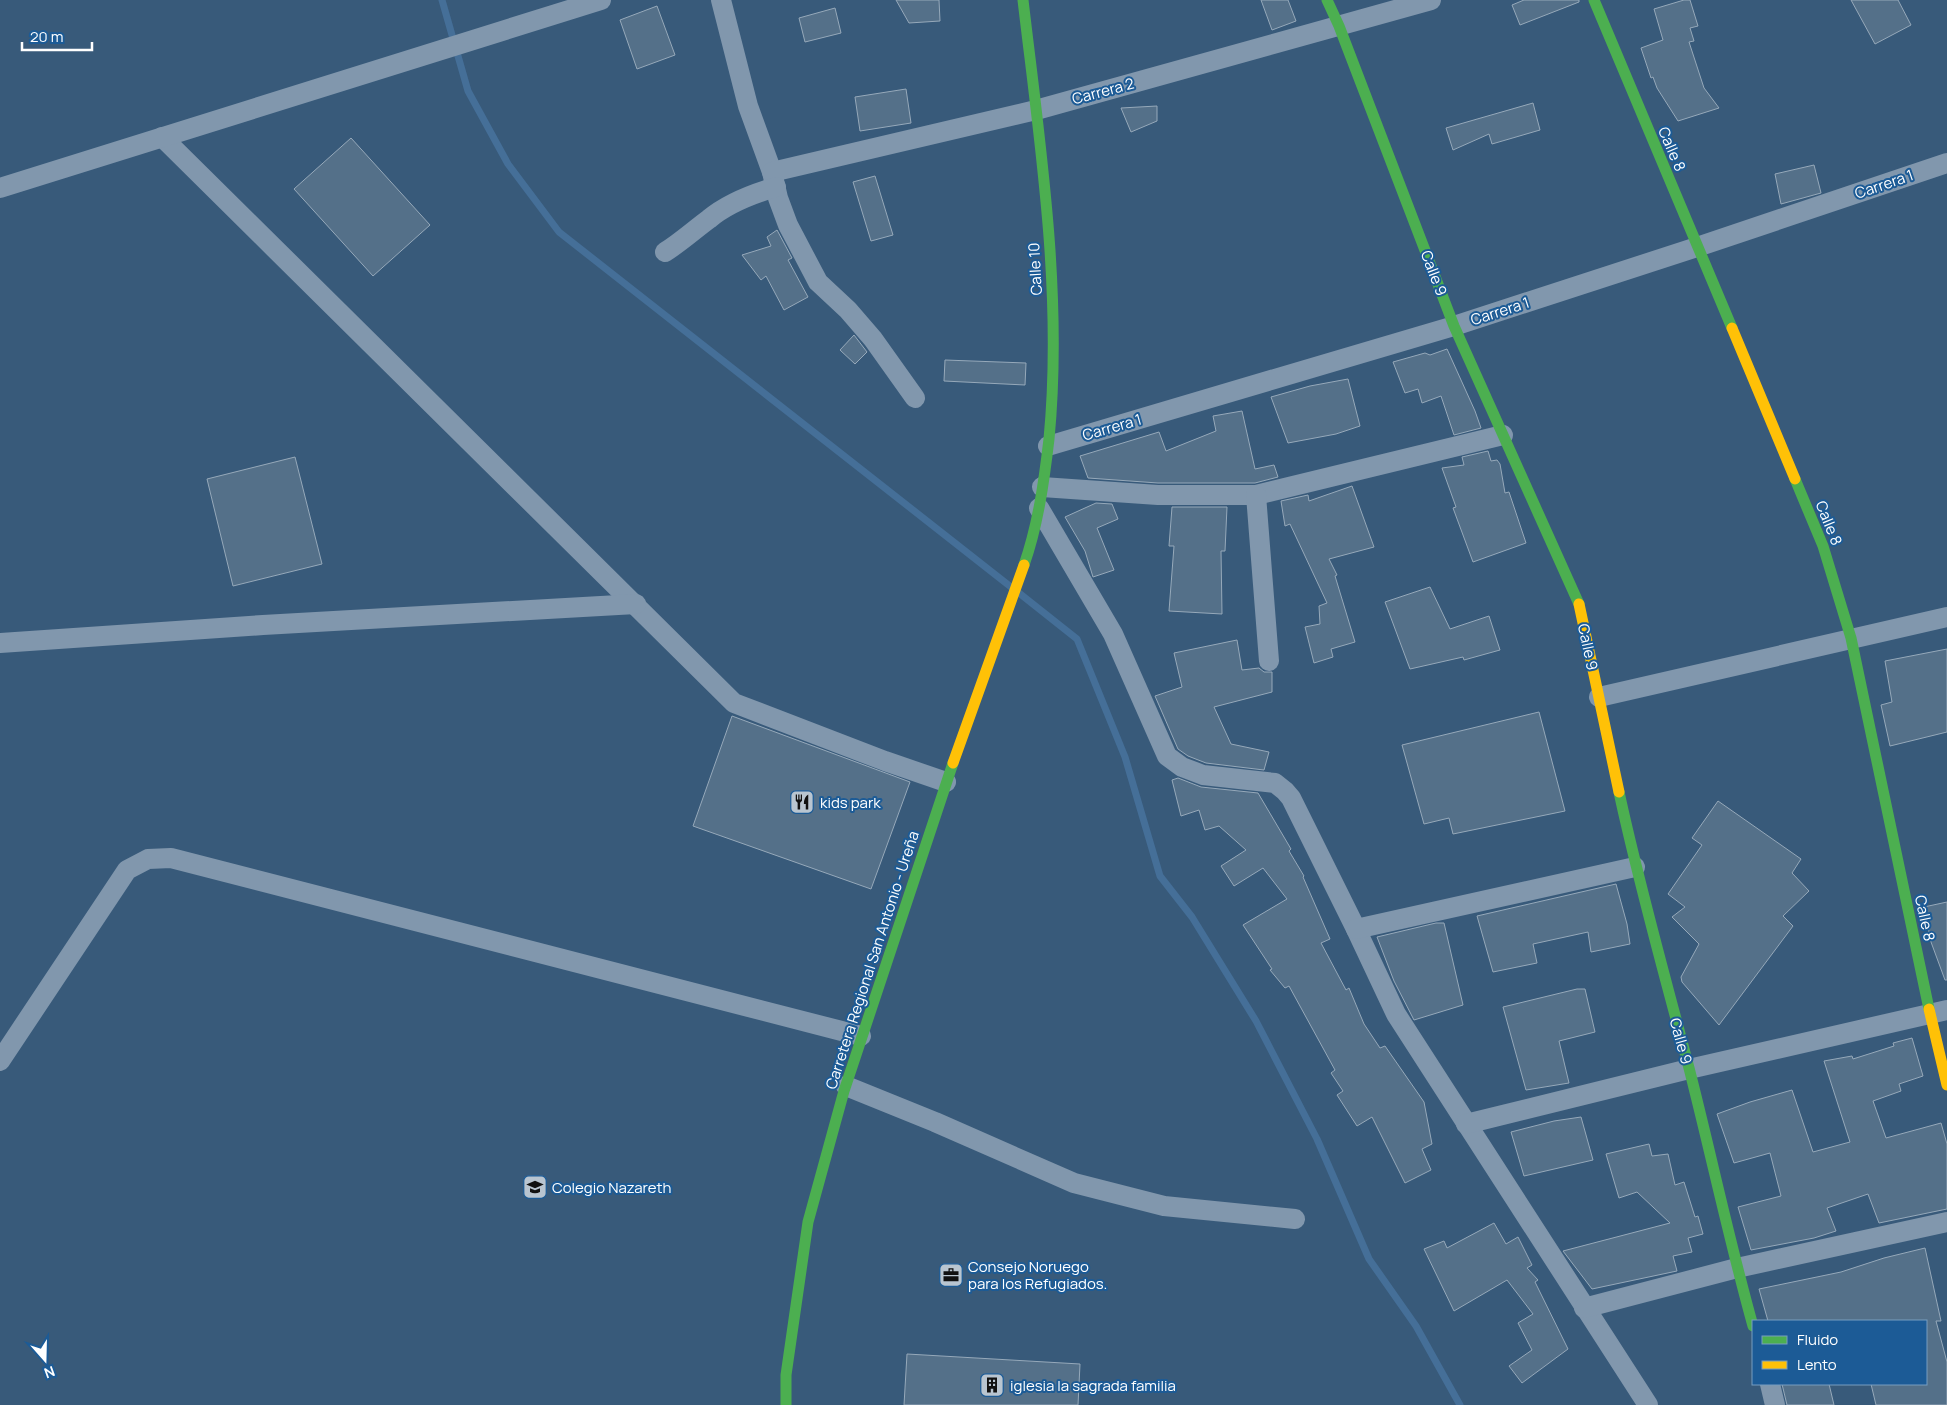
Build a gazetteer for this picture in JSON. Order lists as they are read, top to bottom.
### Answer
{
  "streets": {
    "street": [
      "Carrera 2",
      "Calle 8",
      "Carrera 1",
      "Calle 10",
      "Calle 9",
      "Carretera Regional San Antonio - Ureña"
    ]
  },
  "crossings": [
    ["Carrera 2", "Calle 10"],
    ["Carrera 2", "Calle 9"],
    ["Calle 8", "Carrera 1"],
    ["Carrera 1", "Calle 10"],
    ["Carrera 1", "Calle 9"],
    ["Calle 10", "Carretera Regional San Antonio - Ureña"]
  ],
  "places": {
    "restaurant": ["kids park"],
    "school or university": ["Colegio Nazareth"],
    "office": ["Consejo Noruego para los Refugiados."],
    "building": ["iglesia la sagrada familia"]
  },
  "legend": ["Fluido", "Lento"],
  "scale_bar": "20 m",
  "north": "bottom"
}
